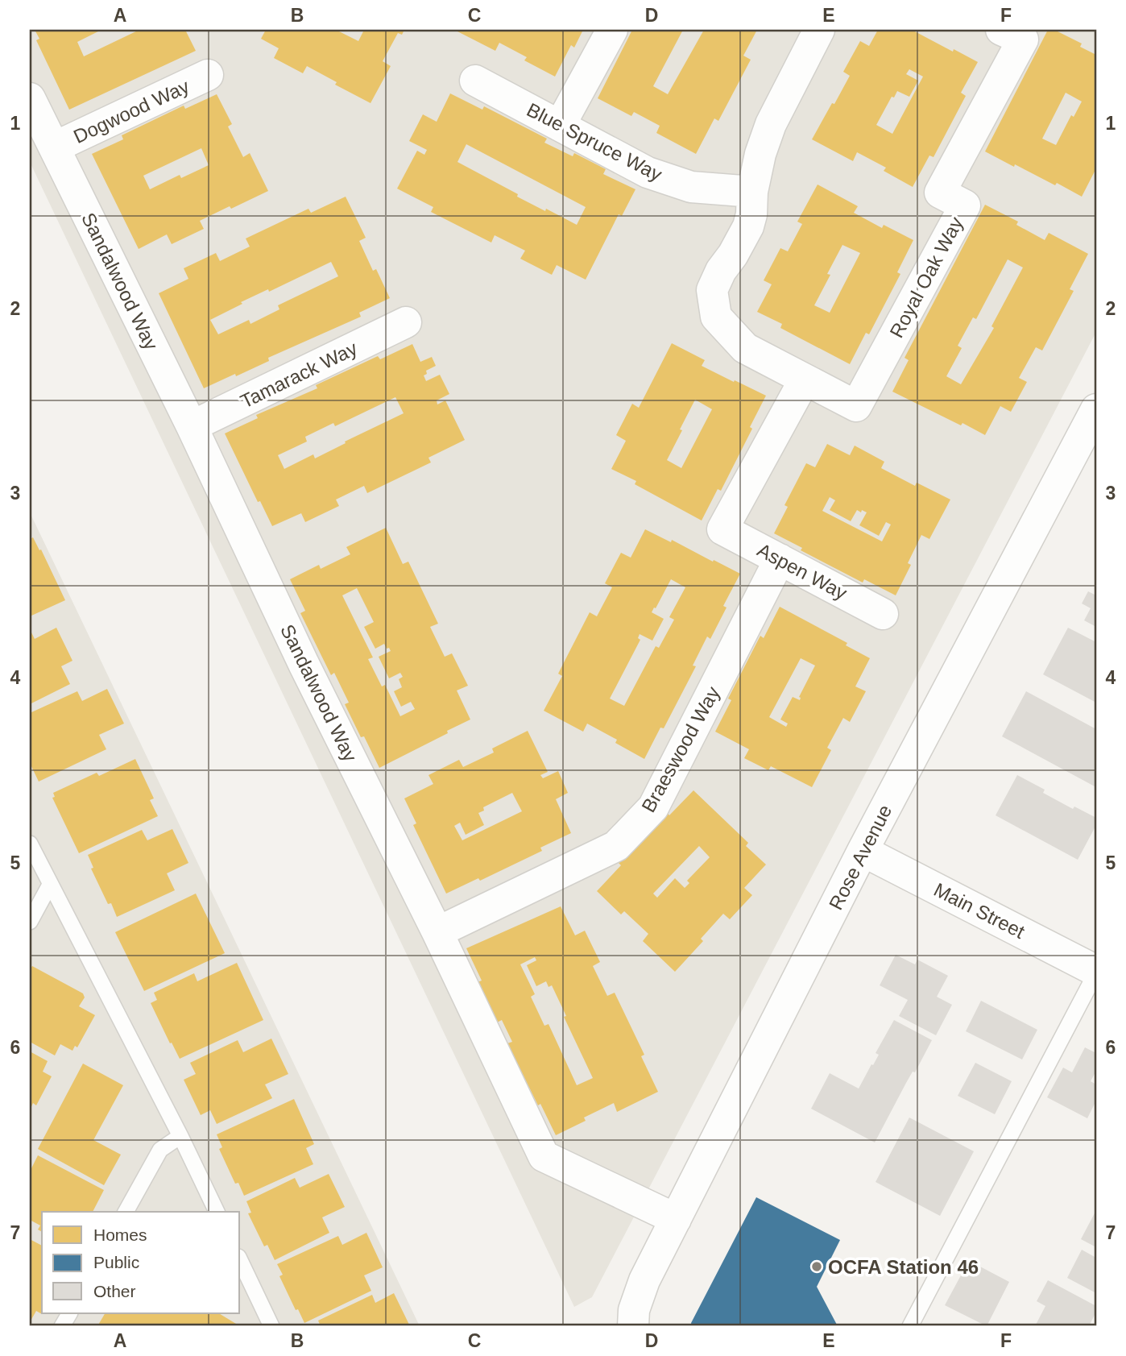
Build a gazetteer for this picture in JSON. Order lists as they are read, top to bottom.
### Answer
{
  "streets": {
    "street": [
      "Dogwood Way",
      "Blue Spruce Way",
      "Royal Oak Way",
      "Sandalwood Way",
      "Tamarack Way",
      "Aspen Way",
      "Braeswood Way",
      "Rose Avenue",
      "Main Street"
    ]
  },
  "crossings": [
    ["Dogwood Way", "Sandalwood Way"],
    ["Royal Oak Way", "Aspen Way"],
    ["Sandalwood Way", "Tamarack Way"],
    ["Sandalwood Way", "Braeswood Way"],
    ["Sandalwood Way", "Rose Avenue"],
    ["Aspen Way", "Braeswood Way"],
    ["Rose Avenue", "Main Street"]
  ],
  "places": ["OCFA Station 46"],
  "legend": ["Homes", "Public", "Other"],
  "grid": {
    "columns": [
      "A",
      "B",
      "C",
      "D",
      "E",
      "F"
    ],
    "rows": [
      "1",
      "2",
      "3",
      "4",
      "5",
      "6",
      "7"
    ]
  }
}
